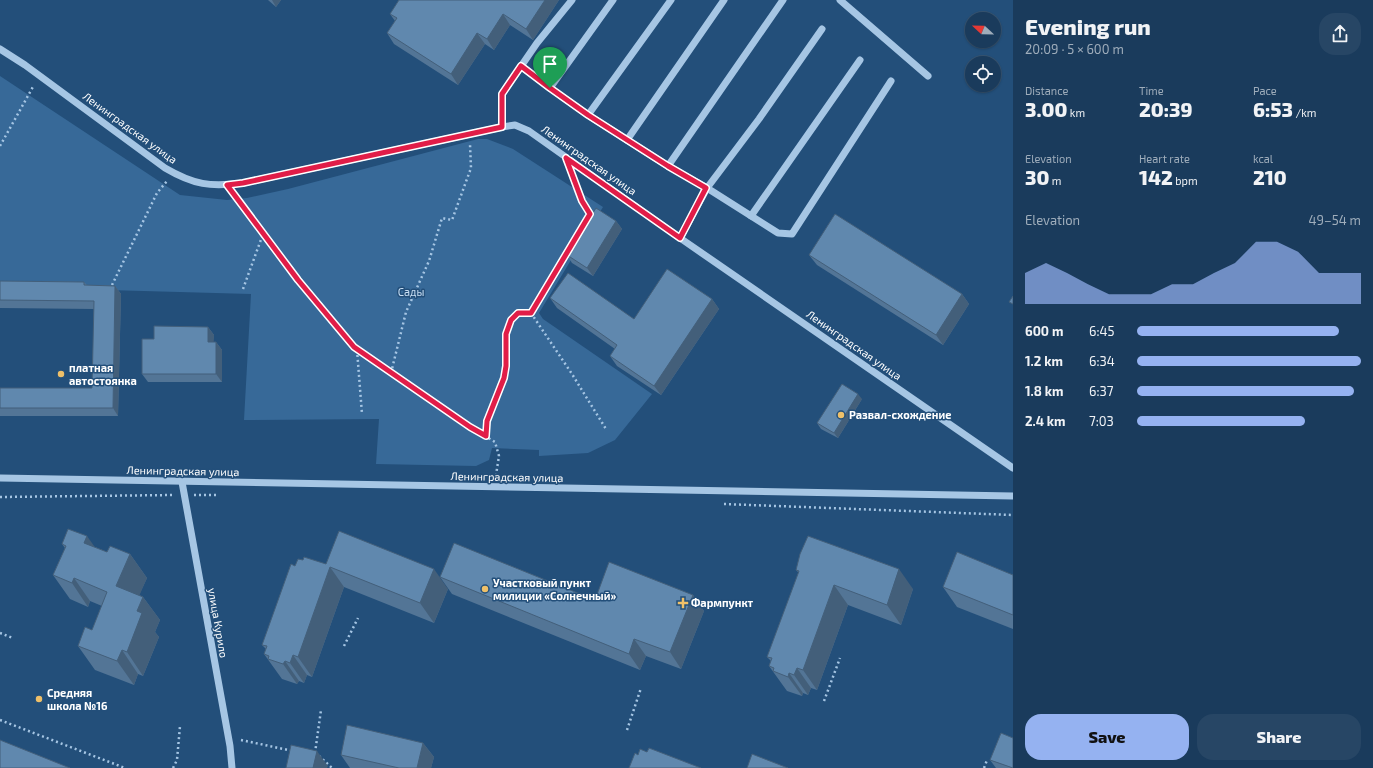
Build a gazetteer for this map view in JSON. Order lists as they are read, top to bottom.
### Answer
{
  "streets": {
    "street": ["Ленинградская улица", "улица Курило"]
  },
  "crossings": [
    ["Ленинградская улица", "улица Курило"]
  ],
  "parks": ["Сады"],
  "places": {
    "other": [
      "платная автостоянка",
      "Развал-схождение",
      "Участковый пункт милиции «Солнечный»",
      "Средняя школа №16"
    ],
    "health": ["Фармпункт"]
  },
  "north": "left",
  "page": {
    "heading": ["Evening run", "20:09 · 5 × 600 m"],
    "stats": [
      ["Distance", "3.00 km"],
      ["Time", "20:39"],
      ["Pace", "6:53 /km"],
      ["Elevation", "30 m"],
      ["Heart rate", "142 bpm"],
      ["kcal", "210"]
    ],
    "chart": ["Elevation", "49–54 m"],
    "list": [
      {
        "name": "600 m",
        "note": "6:45"
      },
      {
        "name": "1.2 km",
        "note": "6:34"
      },
      {
        "name": "1.8 km",
        "note": "6:37"
      },
      {
        "name": "2.4 km",
        "note": "7:03"
      }
    ],
    "buttons": ["Save", "Share"]
  }
}
